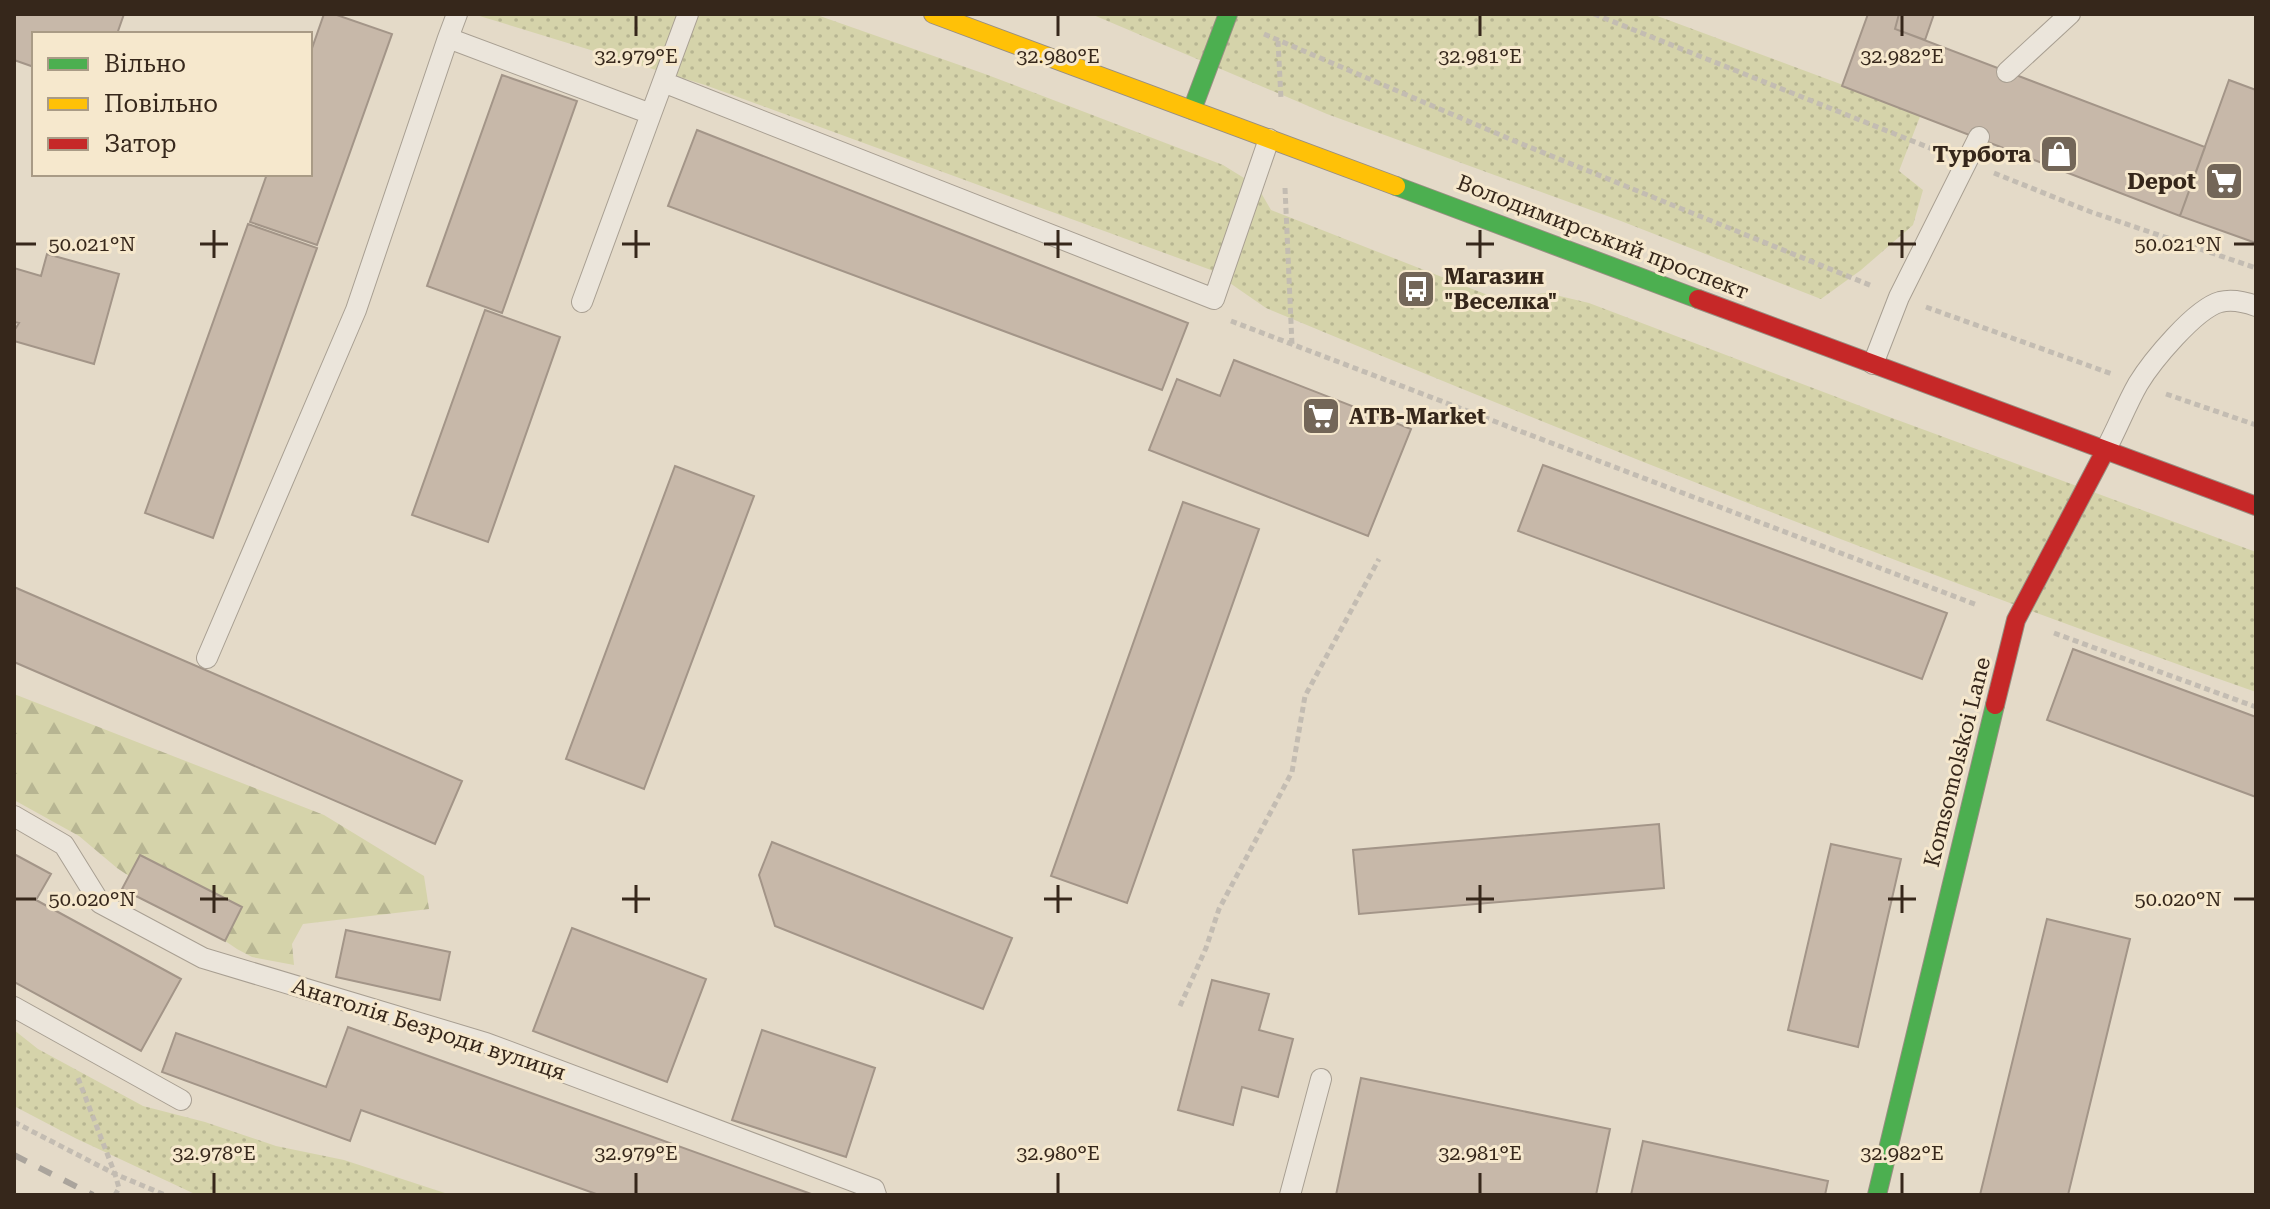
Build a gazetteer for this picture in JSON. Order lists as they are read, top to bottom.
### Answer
{
  "streets": {
    "main road": ["Володимирський проспект", "Komsomolskoi Lane"],
    "lane": ["Анатолія Безроди вулиця"]
  },
  "crossings": [
    ["Володимирський проспект", "Komsomolskoi Lane"]
  ],
  "places": {
    "shop": ["Турбота"],
    "supermarket": ["Depot", "ATB-Market"],
    "bus stop": ["Магазин \"Веселка\""]
  },
  "legend": ["Вільно", "Повільно", "Затор"],
  "coordinates": [
    "32.979°E",
    "32.980°E",
    "32.981°E",
    "32.982°E",
    "50.021°N",
    "50.020°N",
    "32.978°E"
  ]
}
